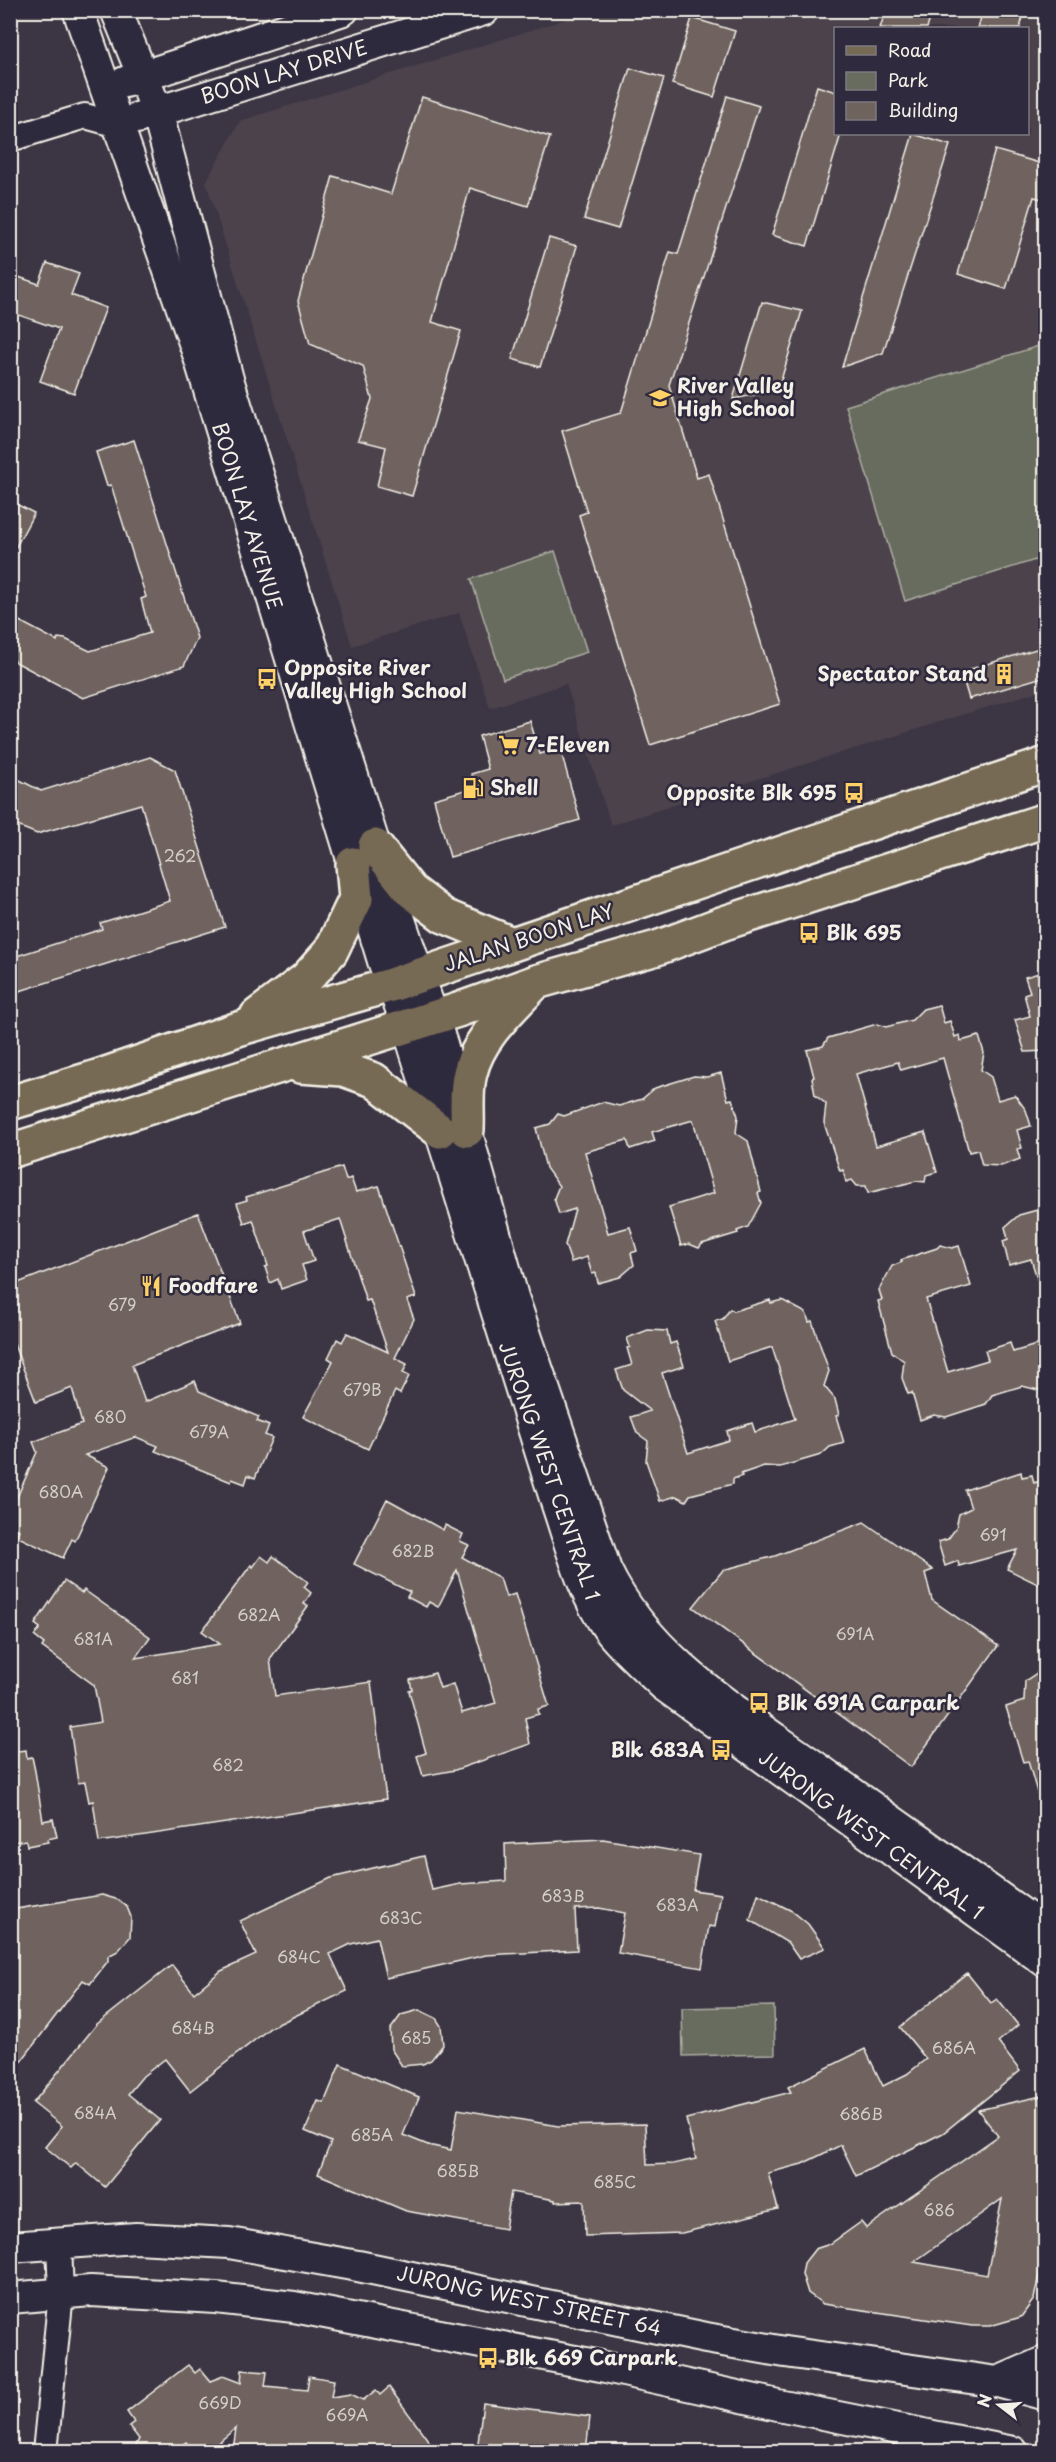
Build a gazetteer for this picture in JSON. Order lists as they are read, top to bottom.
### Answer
{
  "streets": {
    "main road": ["JALAN BOON LAY"],
    "street": [
      "BOON LAY DRIVE",
      "BOON LAY AVENUE",
      "JURONG WEST CENTRAL 1",
      "JURONG WEST STREET 64"
    ]
  },
  "crossings": [
    ["BOON LAY DRIVE", "BOON LAY AVENUE"],
    ["BOON LAY AVENUE", "JALAN BOON LAY"],
    ["BOON LAY AVENUE", "JURONG WEST CENTRAL 1"]
  ],
  "places": {
    "school or university": ["River Valley High School"],
    "building": ["Spectator Stand"],
    "bus stop": [
      "Opposite River Valley High School",
      "Opposite Blk 695",
      "Blk 695",
      "Blk 691A Carpark",
      "Blk 683A",
      "Blk 669 Carpark"
    ],
    "supermarket": ["7-Eleven"],
    "fuel station": ["Shell"],
    "restaurant": ["Foodfare"]
  },
  "house_numbers": [
    "262",
    "679",
    "679B",
    "680",
    "679A",
    "680A",
    "691",
    "682B",
    "682A",
    "691A",
    "681A",
    "681",
    "682",
    "683B",
    "683A",
    "683C",
    "684C",
    "684B",
    "685",
    "686A",
    "684A",
    "686B",
    "685A",
    "685B",
    "685C",
    "686",
    "669D",
    "669A"
  ],
  "legend": ["Road", "Park", "Building"],
  "north": "left"
}
